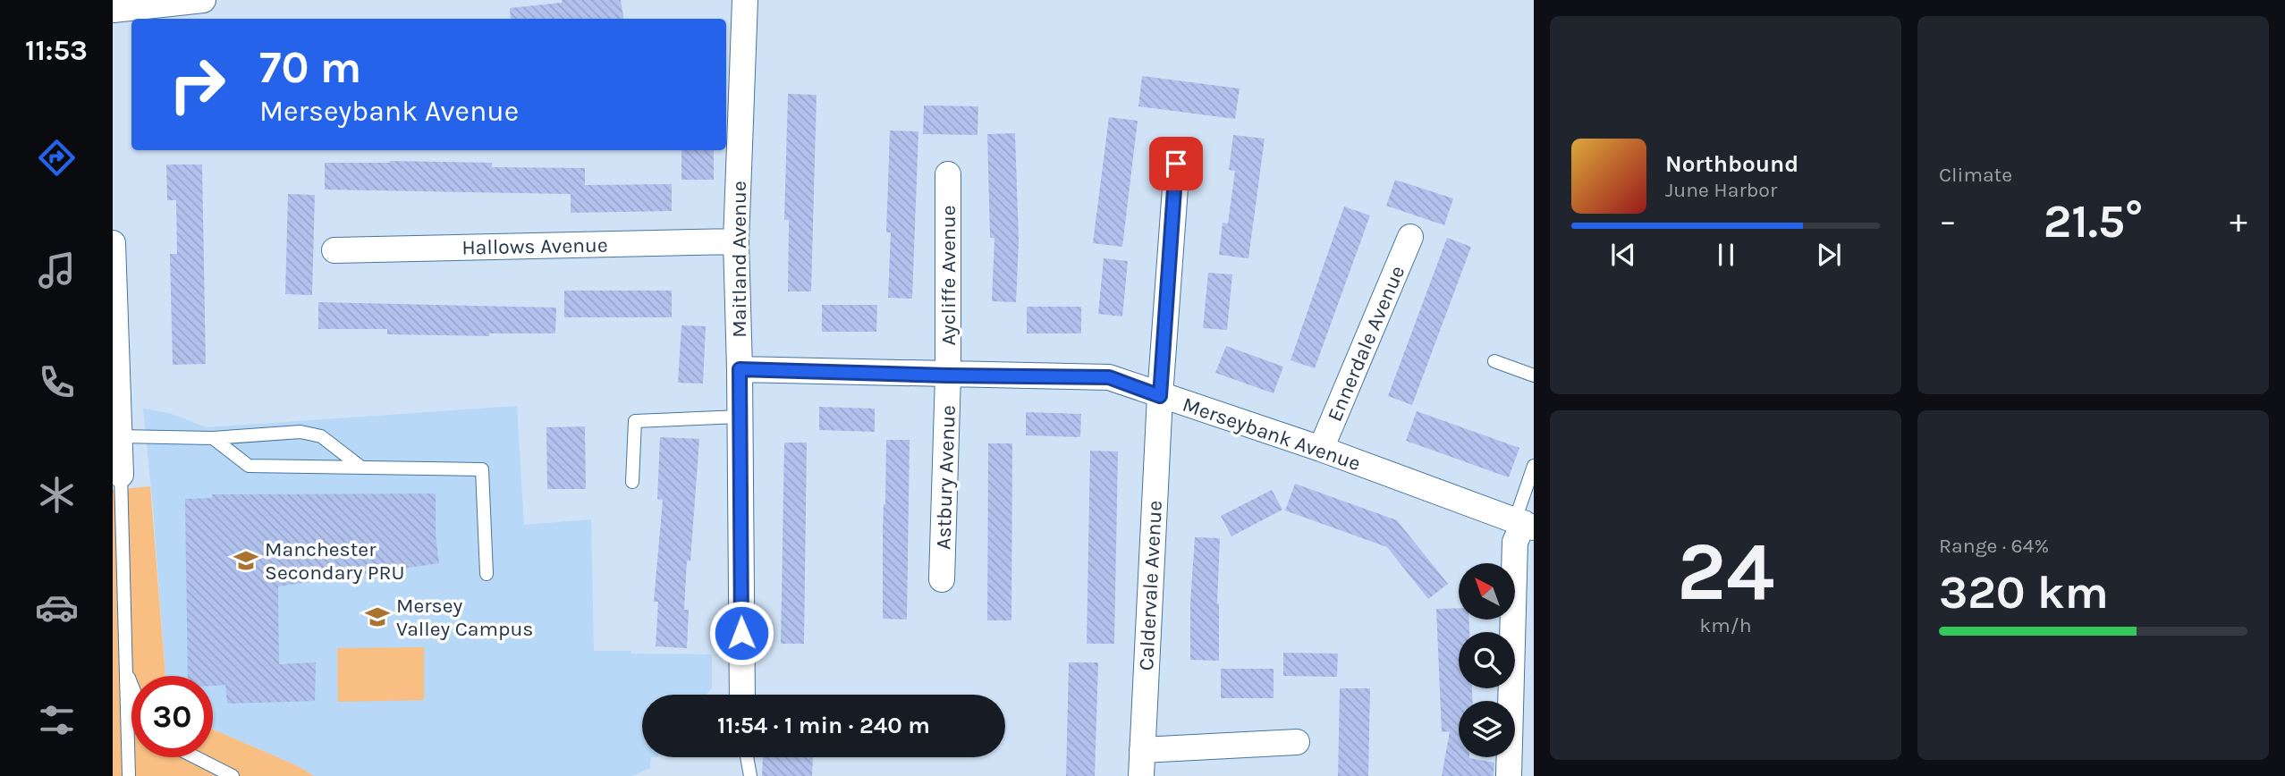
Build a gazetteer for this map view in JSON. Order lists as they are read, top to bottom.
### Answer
{
  "streets": {
    "street": [
      "Hallows Avenue",
      "Maitland Avenue",
      "Aycliffe Avenue",
      "Ennerdale Avenue",
      "Merseybank Avenue",
      "Astbury Avenue",
      "Caldervale Avenue"
    ]
  },
  "crossings": [
    ["Hallows Avenue", "Maitland Avenue"],
    ["Maitland Avenue", "Merseybank Avenue"],
    ["Aycliffe Avenue", "Merseybank Avenue"],
    ["Aycliffe Avenue", "Astbury Avenue"],
    ["Ennerdale Avenue", "Merseybank Avenue"],
    ["Merseybank Avenue", "Astbury Avenue"],
    ["Merseybank Avenue", "Caldervale Avenue"]
  ],
  "places": {
    "school or university": ["Manchester Secondary PRU", "Mersey Valley Campus"]
  },
  "north": "top left",
  "page": {
    "tabs": "11:53",
    "tile": [
      "Climate",
      ["24", "km/h"],
      ["Range · 64%", "320 km"]
    ],
    "turn": ["70 m", "Merseybank Avenue"],
    "song": ["Northbound", "June Harbor"],
    "heat": ["−", "21.5°", "+"],
    "limit": "30",
    "trip": "11:54 · 1 min · 240 m"
  }
}
